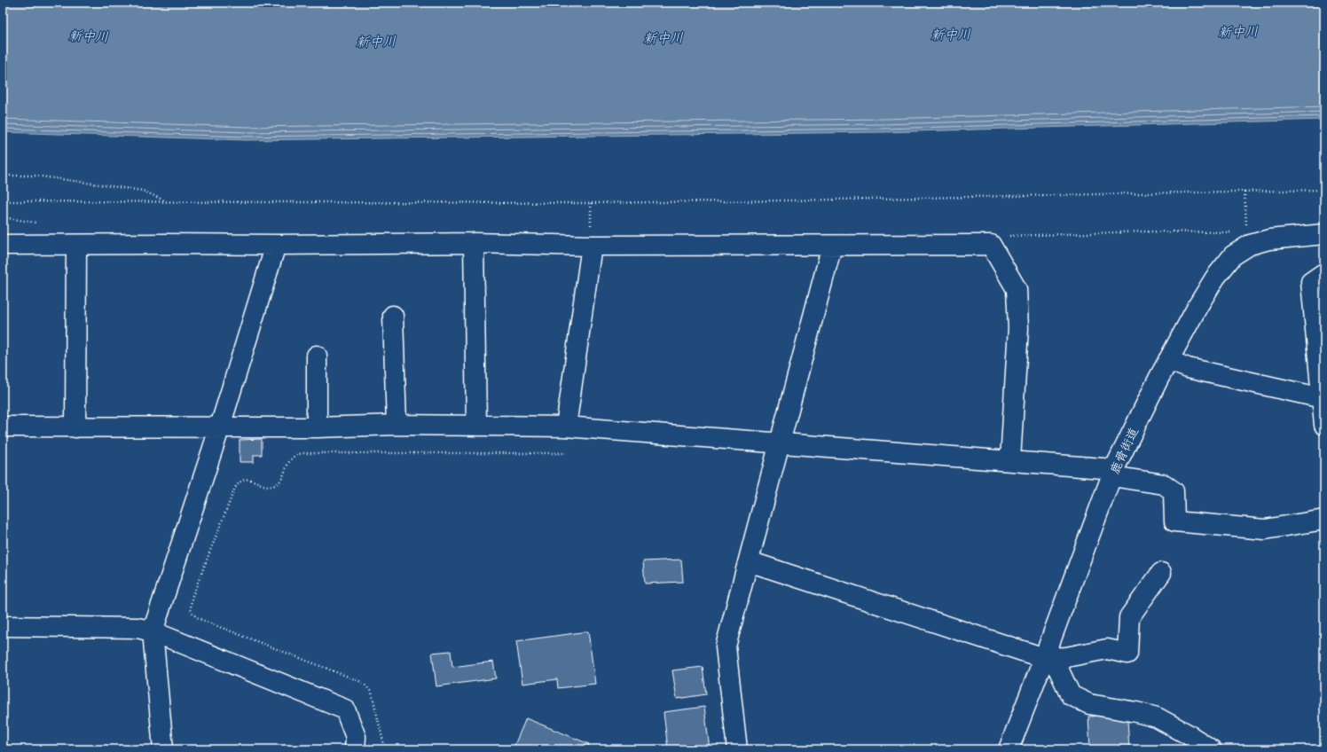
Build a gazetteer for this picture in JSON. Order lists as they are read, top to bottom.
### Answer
{
  "streets": {
    "street": ["鹿骨街道"]
  },
  "water": ["新中川"]
}
